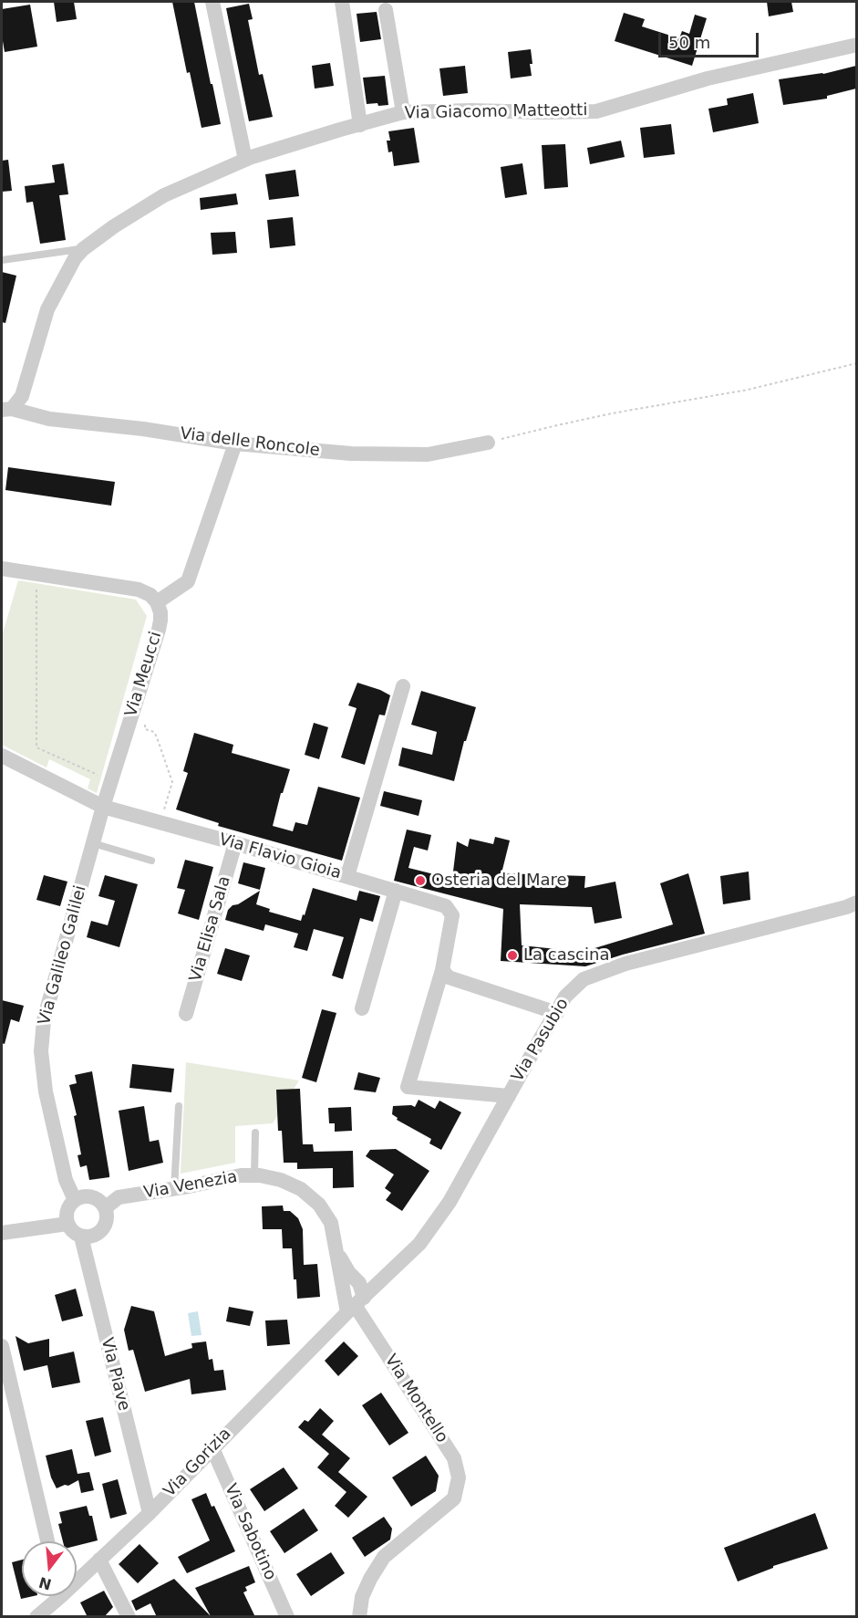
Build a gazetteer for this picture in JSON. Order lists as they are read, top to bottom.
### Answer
{
  "streets": {
    "street": [
      "Via Giacomo Matteotti",
      "Via delle Roncole",
      "Via Meucci",
      "Via Flavio Gioia",
      "Via Elisa Sala",
      "Via Galileo Galilei",
      "Via Pasubio",
      "Via Venezia",
      "Via Piave",
      "Via Montello",
      "Via Gorizia",
      "Via Sabotino"
    ]
  },
  "crossings": [
    ["Via Giacomo Matteotti", "Via delle Roncole"],
    ["Via Meucci", "Via Flavio Gioia"],
    ["Via Meucci", "Via Galileo Galilei"],
    ["Via Flavio Gioia", "Via Elisa Sala"],
    ["Via Flavio Gioia", "Via Galileo Galilei"],
    ["Via Galileo Galilei", "Via Venezia"],
    ["Via Galileo Galilei", "Via Piave"],
    ["Via Pasubio", "Via Venezia"],
    ["Via Pasubio", "Via Montello"],
    ["Via Pasubio", "Via Gorizia"],
    ["Via Venezia", "Via Piave"],
    ["Via Venezia", "Via Montello"],
    ["Via Venezia", "Via Gorizia"],
    ["Via Piave", "Via Gorizia"],
    ["Via Montello", "Via Gorizia"],
    ["Via Gorizia", "Via Sabotino"]
  ],
  "places": ["Osteria del Mare", "La cascina"],
  "scale_bar": "50 m",
  "north": "bottom"
}
